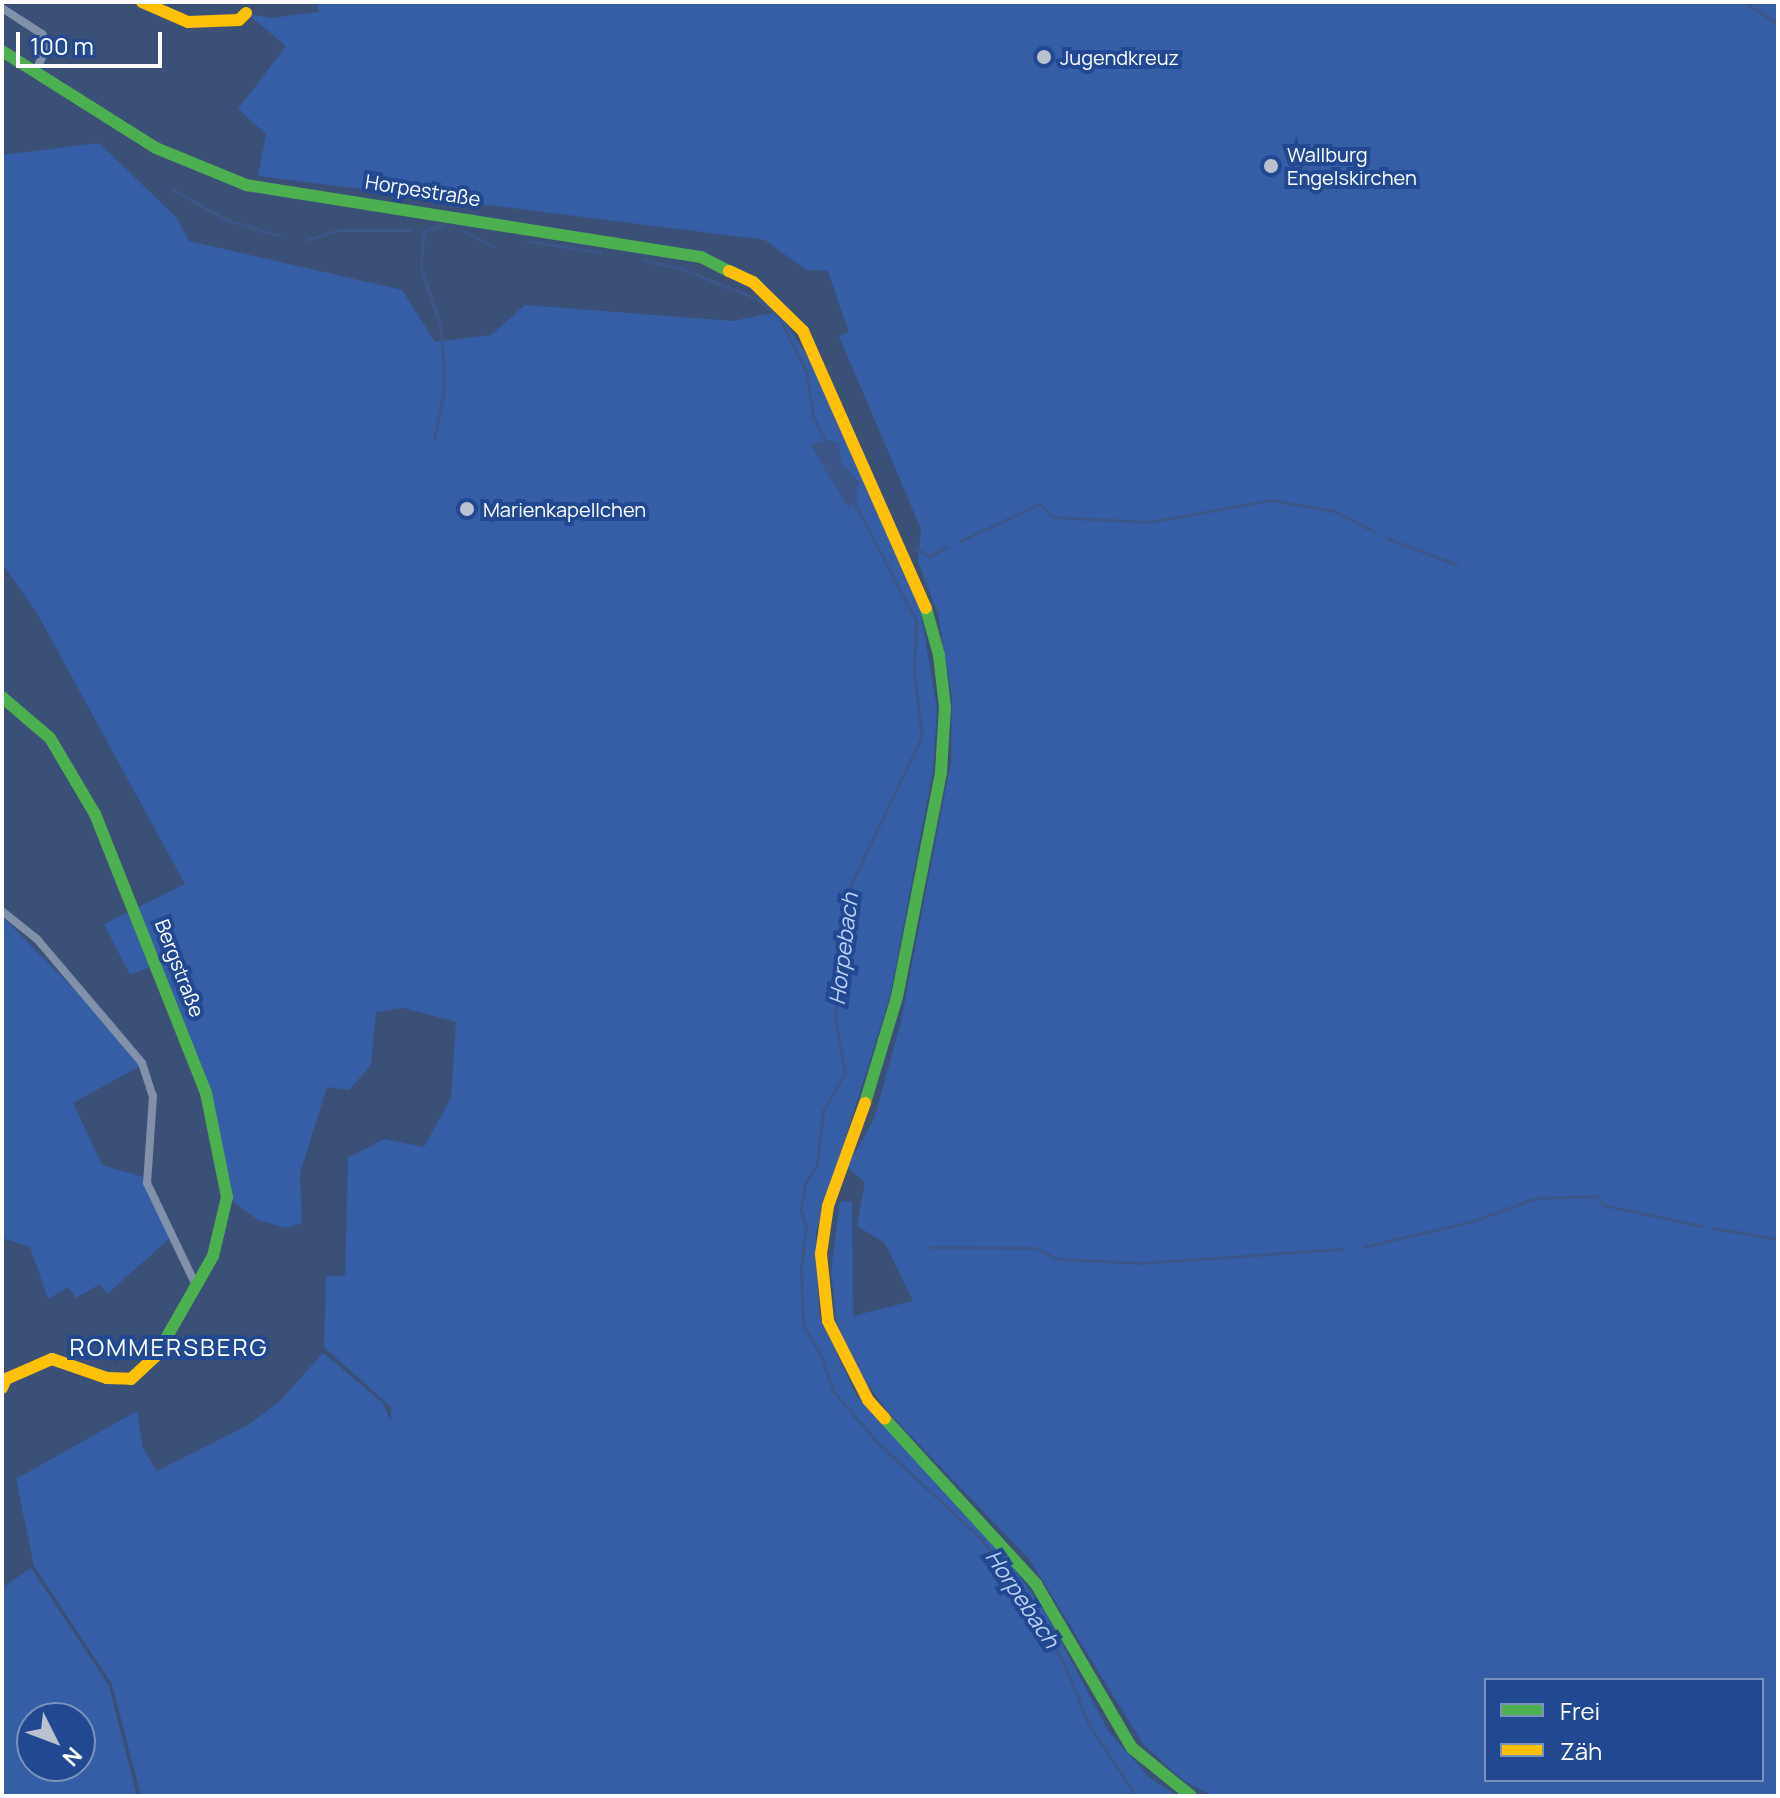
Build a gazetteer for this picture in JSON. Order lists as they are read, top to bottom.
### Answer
{
  "streets": {
    "street": ["Horpestraße", "Bergstraße"]
  },
  "districts": ["ROMMERSBERG"],
  "water": ["Horpebach"],
  "places": ["Jugendkreuz", "Wallburg Engelskirchen", "Marienkapellchen"],
  "legend": ["Frei", "Zäh"],
  "scale_bar": "100 m",
  "north": "bottom right"
}
